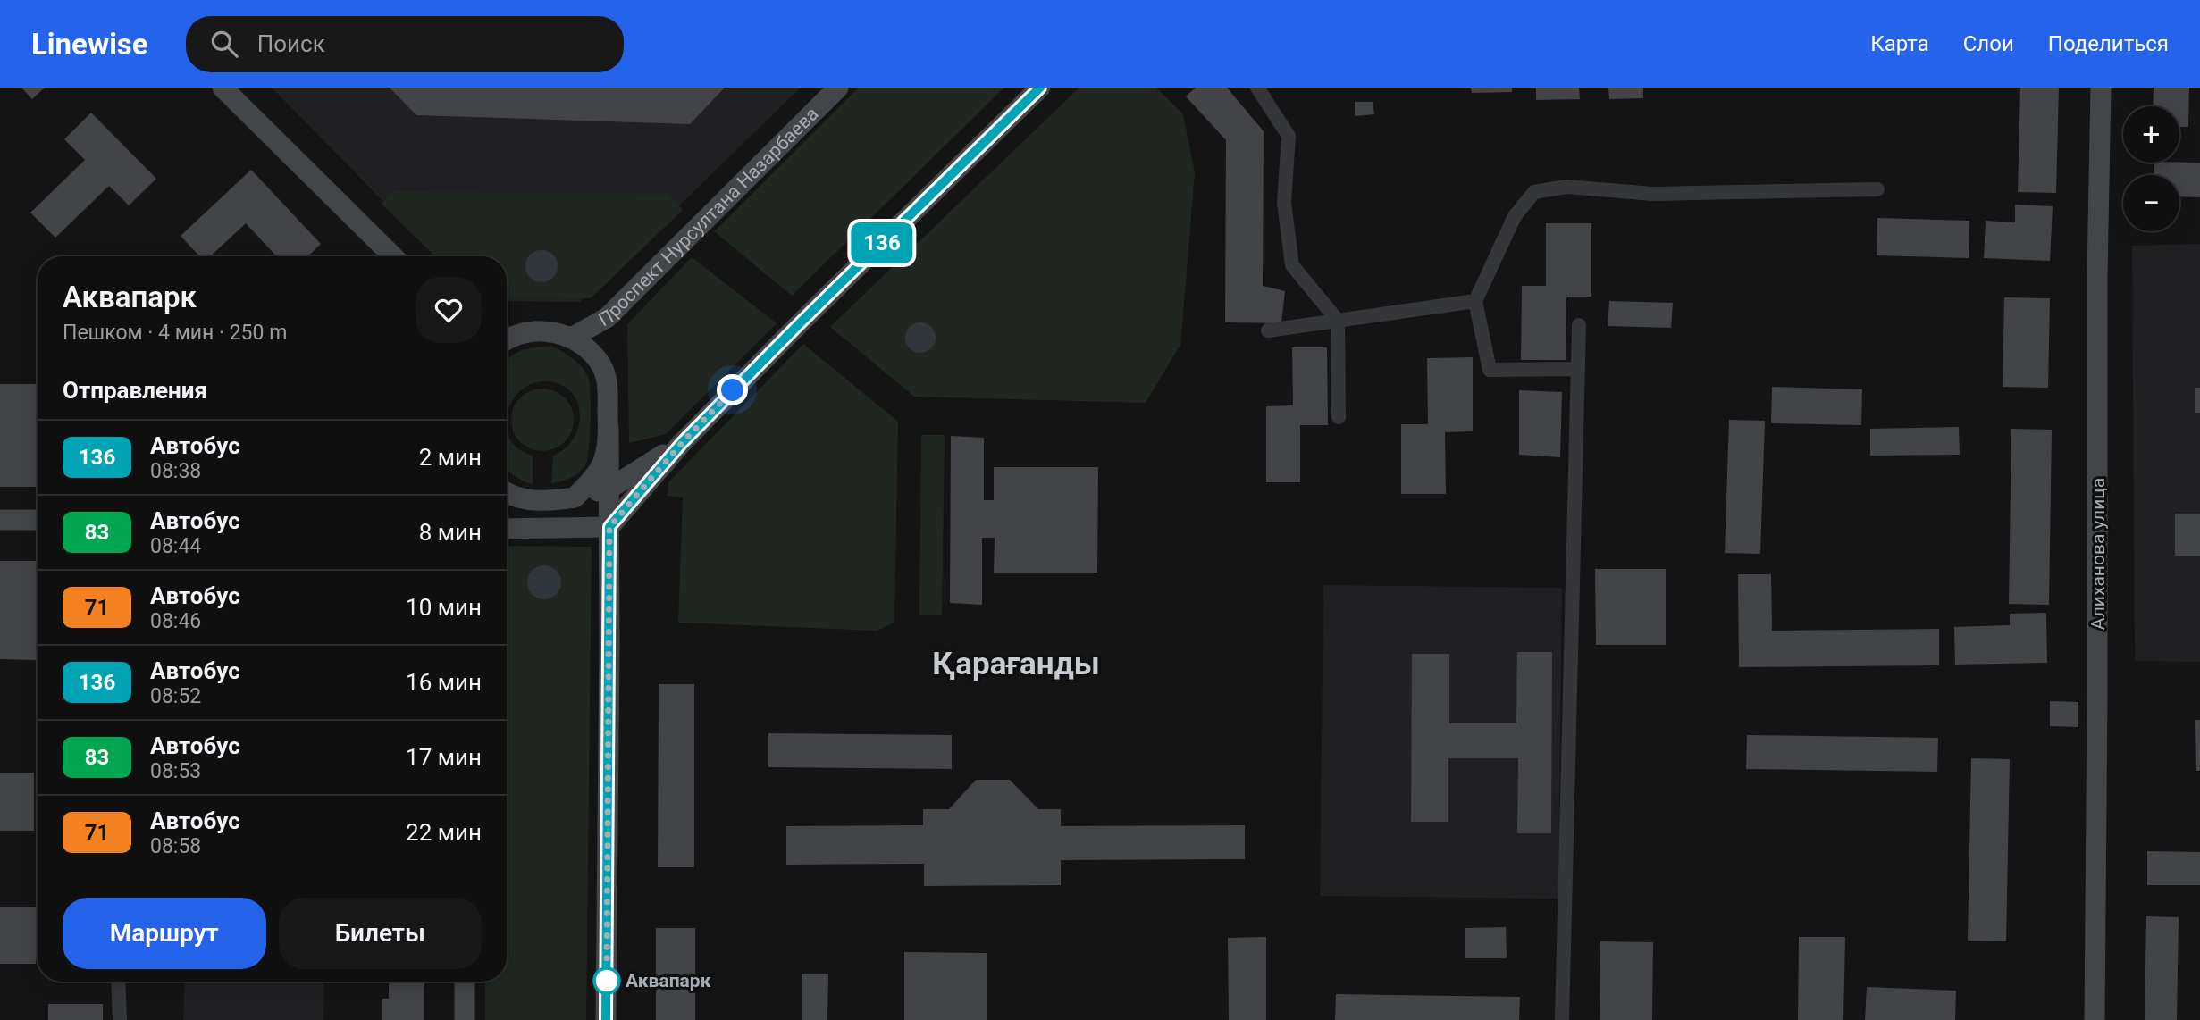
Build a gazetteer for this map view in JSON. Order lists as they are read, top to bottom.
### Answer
{
  "streets": {
    "main road": ["Проспект Нурсултана Назарбаева", "Алиханова улица"]
  },
  "districts": ["Қарағанды"],
  "places": ["Аквапарк"],
  "lines": ["bus line 136"],
  "page": {
    "header": "Linewise",
    "search": "Поиск",
    "nav": ["Карта", "Слои", "Поделиться"],
    "on_map": "136",
    "map_buttons": ["+", "−"],
    "heading": [
      ["Аквапарк", "Пешком · 4 мин · 250 m"],
      "Отправления"
    ],
    "list": [
      {
        "mark": "136",
        "name": "Автобус",
        "note": "08:38",
        "value": "2 мин"
      },
      {
        "mark": "83",
        "name": "Автобус",
        "note": "08:44",
        "value": "8 мин"
      },
      {
        "mark": "71",
        "name": "Автобус",
        "note": "08:46",
        "value": "10 мин"
      },
      {
        "mark": "136",
        "name": "Автобус",
        "note": "08:52",
        "value": "16 мин"
      },
      {
        "mark": "83",
        "name": "Автобус",
        "note": "08:53",
        "value": "17 мин"
      },
      {
        "mark": "71",
        "name": "Автобус",
        "note": "08:58",
        "value": "22 мин"
      }
    ],
    "buttons": ["Маршрут", "Билеты"]
  }
}
